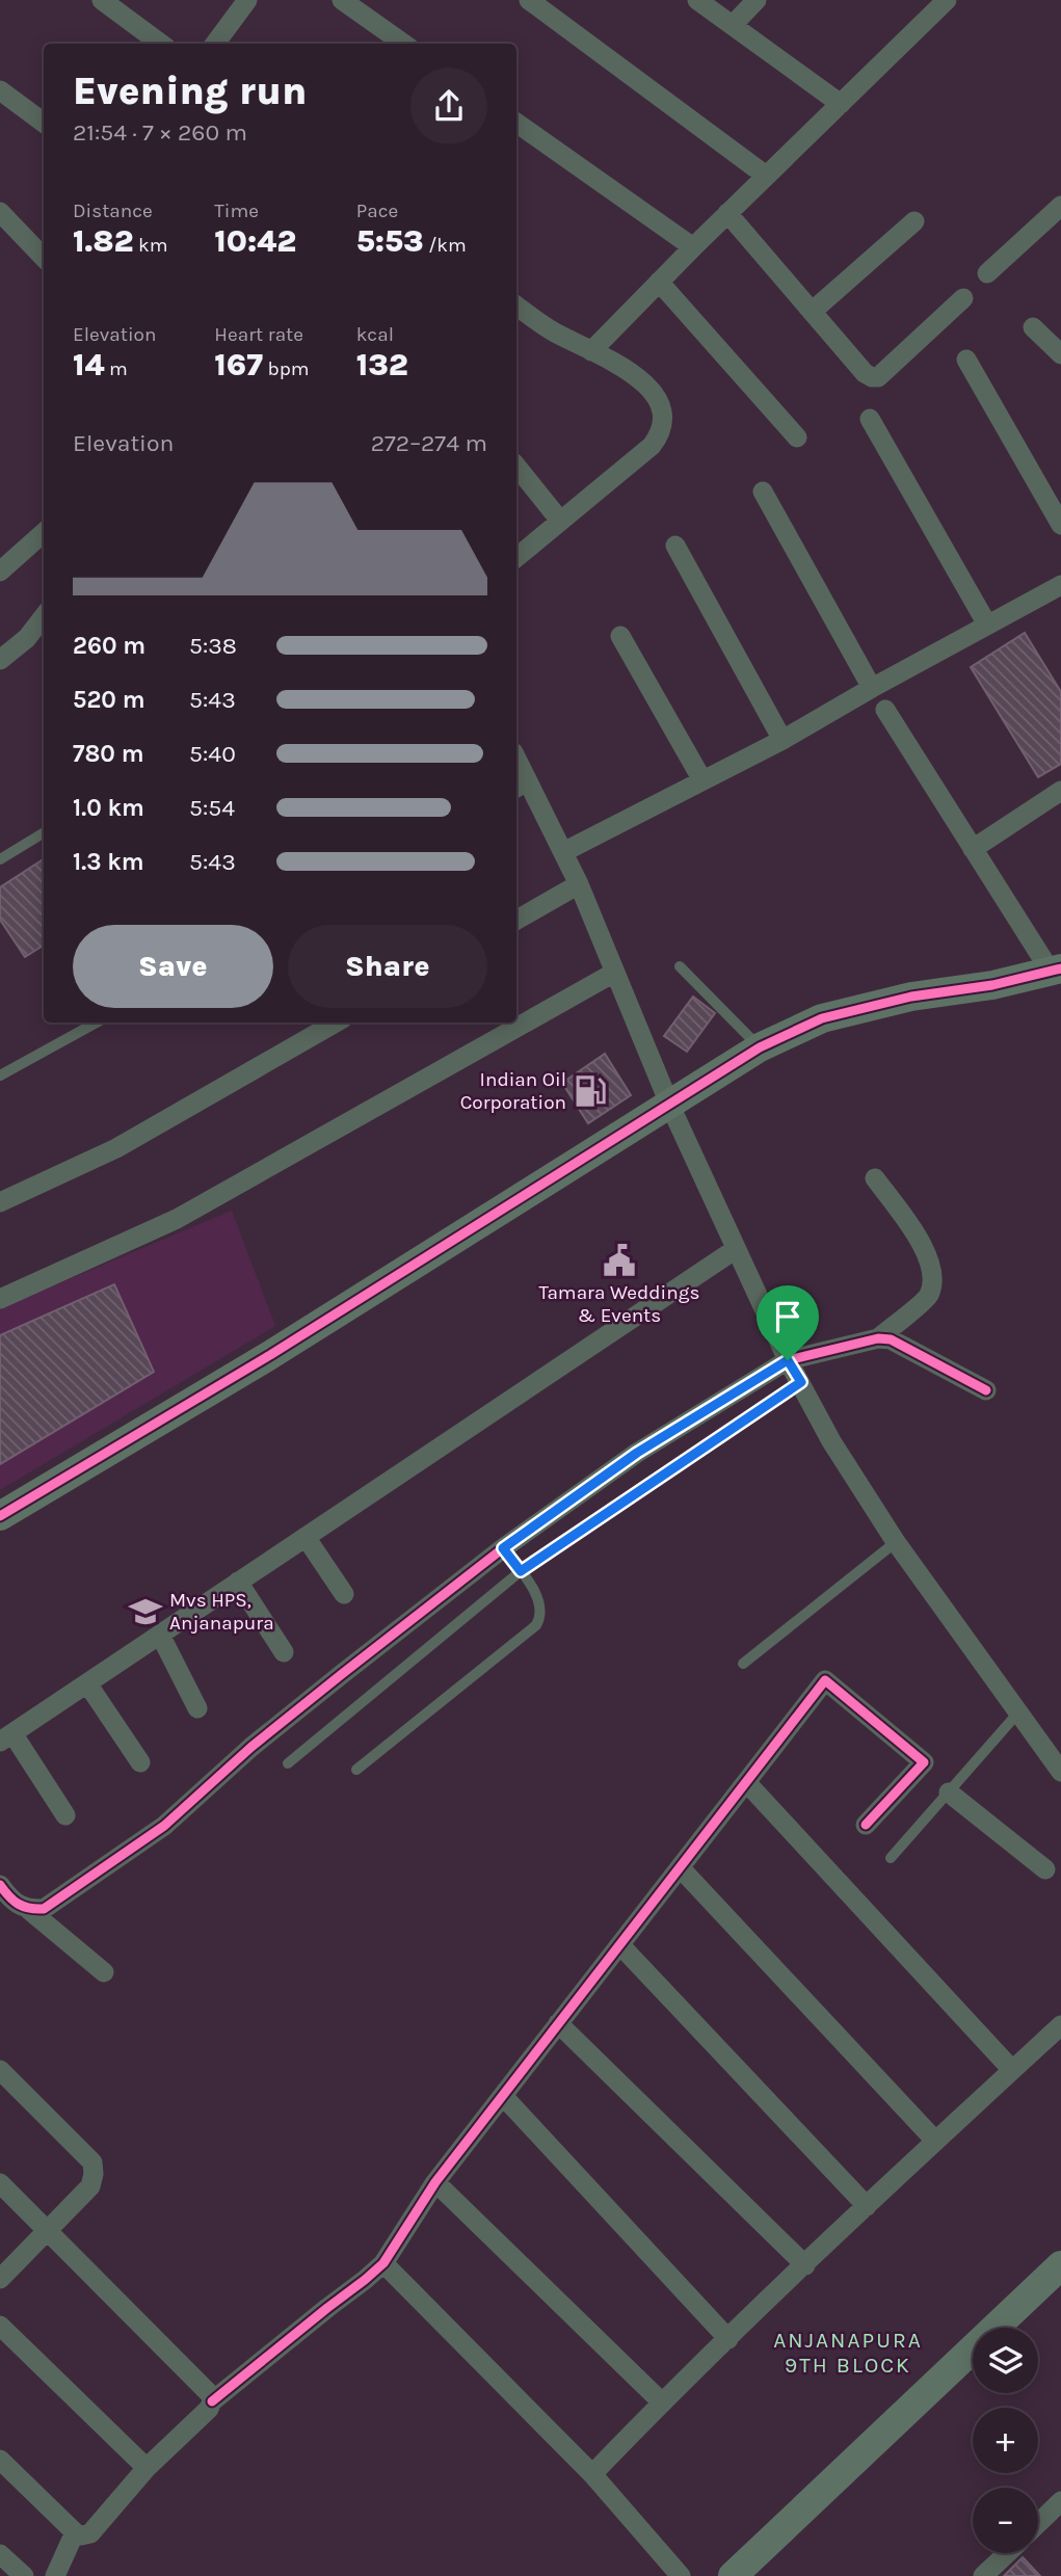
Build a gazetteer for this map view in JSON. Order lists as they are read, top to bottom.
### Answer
{
  "districts": ["ANJANAPURA 9TH BLOCK"],
  "places": {
    "fuel station": ["Indian Oil Corporation"],
    "public building": ["Tamara Weddings & Events"],
    "school or university": ["Mvs HPS, Anjanapura"]
  },
  "page": {
    "heading": ["Evening run", "21:54 · 7 × 260 m"],
    "stats": [
      ["Distance", "1.82 km"],
      ["Time", "10:42"],
      ["Pace", "5:53 /km"],
      ["Elevation", "14 m"],
      ["Heart rate", "167 bpm"],
      ["kcal", "132"]
    ],
    "chart": ["Elevation", "272–274 m"],
    "list": [
      {
        "name": "260 m",
        "note": "5:38"
      },
      {
        "name": "520 m",
        "note": "5:43"
      },
      {
        "name": "780 m",
        "note": "5:40"
      },
      {
        "name": "1.0 km",
        "note": "5:54"
      },
      {
        "name": "1.3 km",
        "note": "5:43"
      }
    ],
    "buttons": ["Save", "Share"],
    "map_buttons": ["+", "−"]
  }
}
